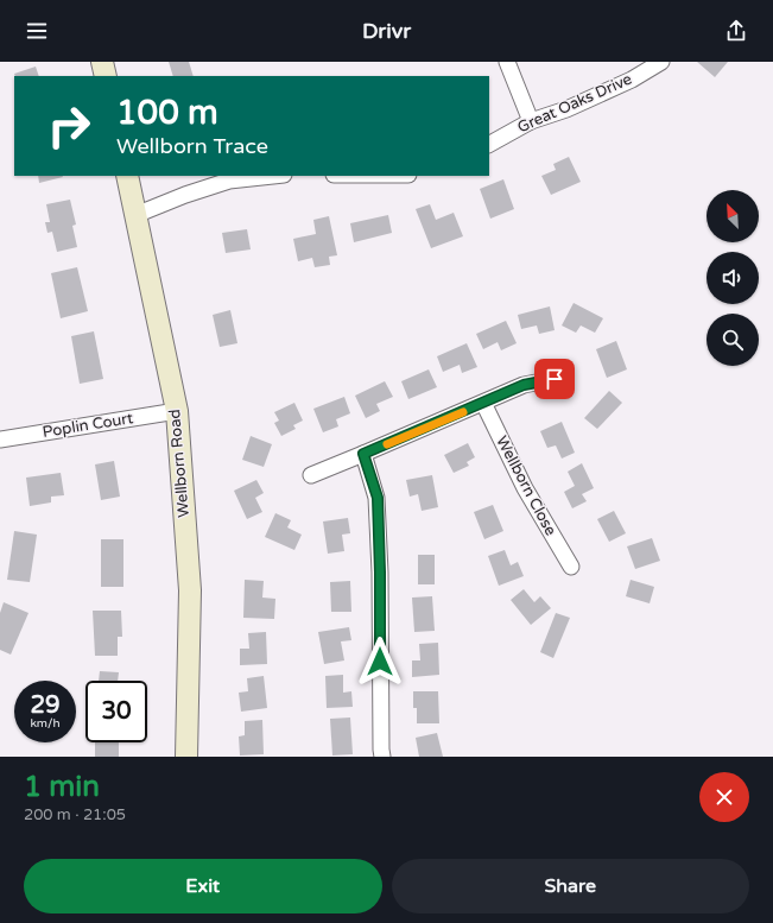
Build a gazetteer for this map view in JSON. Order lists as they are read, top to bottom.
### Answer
{
  "streets": {
    "street": [
      "Great Oaks Drive",
      "Poplin Court",
      "Wellborn Road",
      "Wellborn Close"
    ]
  },
  "crossings": [
    ["Poplin Court", "Wellborn Road"]
  ],
  "north": "top left",
  "page": {
    "header": "Drivr",
    "turn": ["100 m", "Wellborn Trace"],
    "speed": "29 km/h",
    "limit": "30",
    "heading": ["1 min", "200 m · 21:05"],
    "buttons": ["Exit", "Share"]
  }
}
